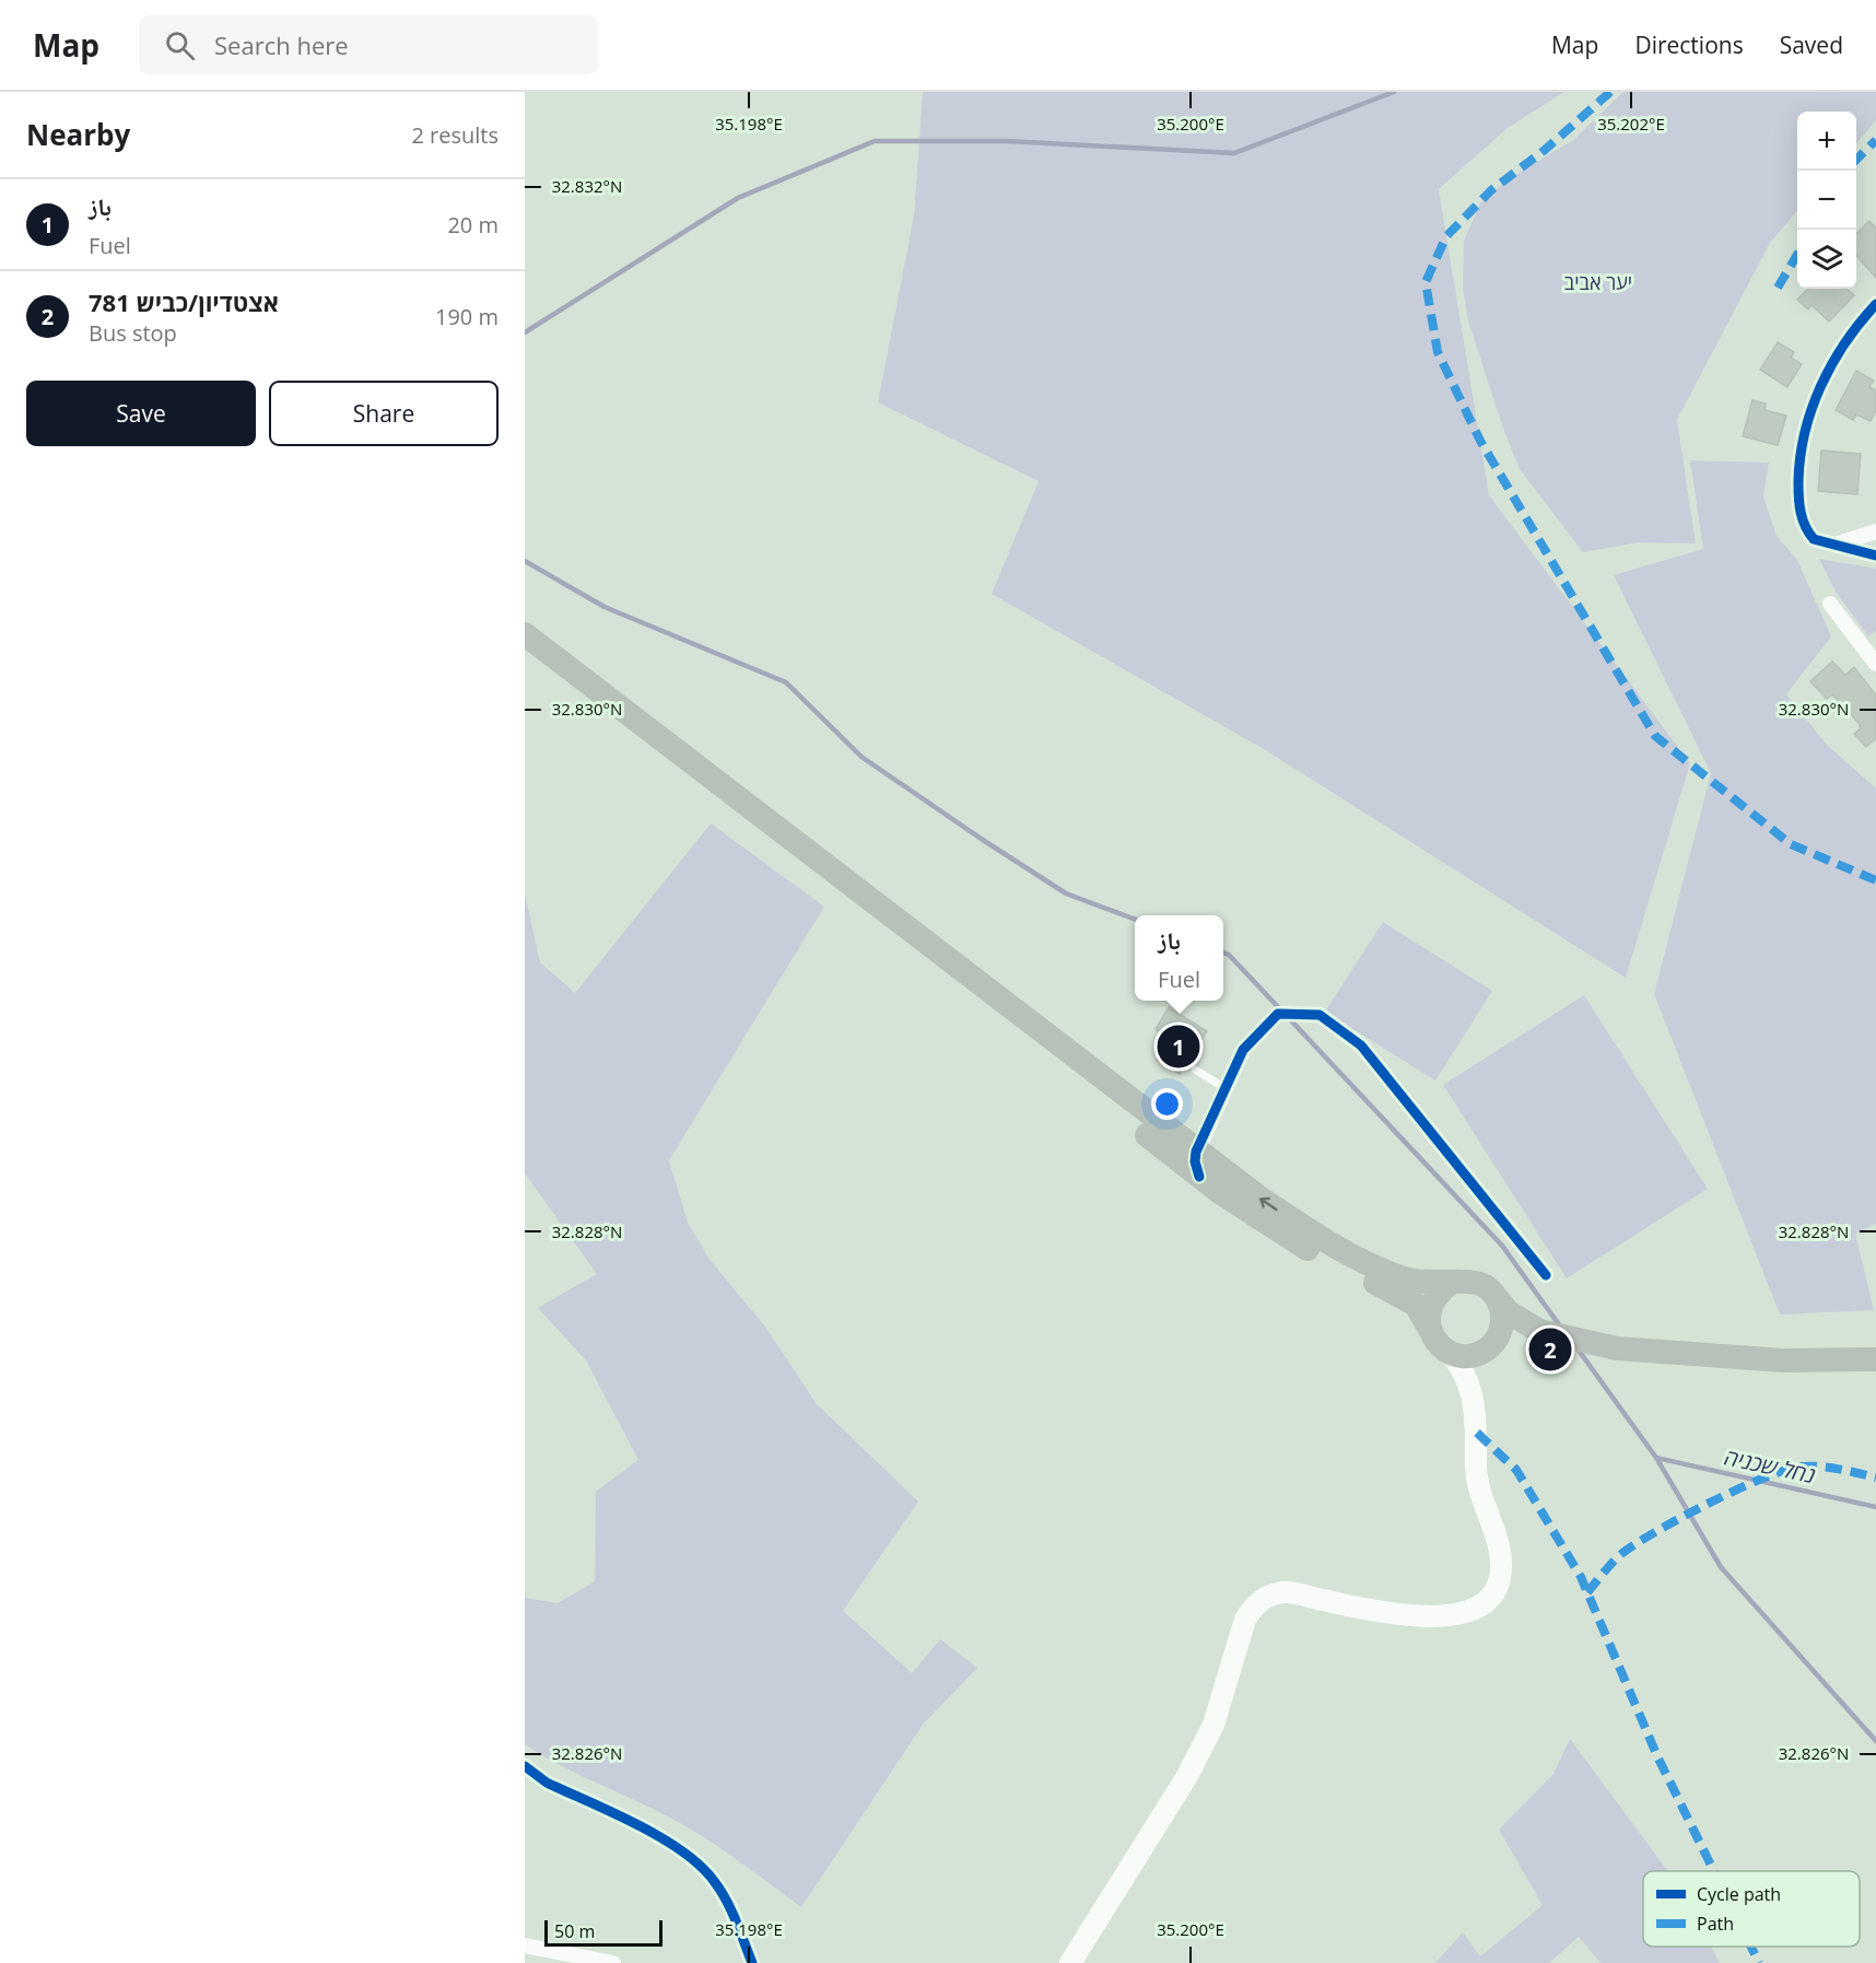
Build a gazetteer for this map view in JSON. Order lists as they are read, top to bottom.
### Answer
{
  "water": ["נחל שכניה"],
  "parks": ["יער אביב"],
  "legend": ["Cycle path", "Path"],
  "scale_bar": "50 m",
  "page": {
    "header": "Map",
    "search": "Search here",
    "nav": ["Map", "Directions", "Saved"],
    "heading": ["Nearby", "2 results"],
    "map_buttons": ["+", "−"],
    "list": [
      {
        "mark": "1",
        "name": "باز",
        "note": "Fuel",
        "value": "20 m"
      },
      {
        "mark": "2",
        "name": "אצטדיון/כביש 781",
        "note": "Bus stop",
        "value": "190 m"
      }
    ],
    "buttons": ["Save", "Share"],
    "popup": ["باز", "Fuel"],
    "pins": ["1", "2"],
    "scale": "50 m"
  },
  "coordinates": [
    "35.198°E",
    "35.200°E",
    "35.202°E",
    "32.832°N",
    "32.830°N",
    "32.828°N",
    "32.826°N"
  ]
}
